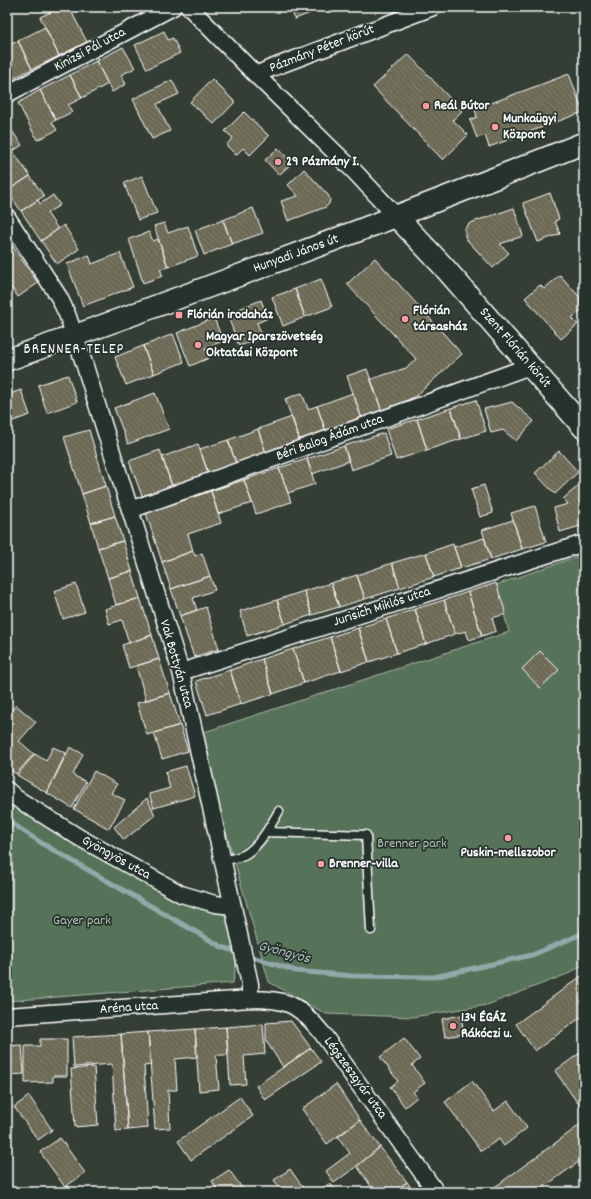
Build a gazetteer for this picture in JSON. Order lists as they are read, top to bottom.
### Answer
{
  "streets": {
    "street": [
      "Pázmány Péter körút",
      "Kinizsi Pál utca",
      "Hunyadi János út",
      "Szent Flórián körút",
      "Béri Balog Ádám utca",
      "Jurisich Miklós utca",
      "Vak Bottyán utca",
      "Gyöngyös utca",
      "Aréna utca",
      "Légszeszgyár utca"
    ]
  },
  "crossings": [
    ["Pázmány Péter körút", "Hunyadi János út"],
    ["Pázmány Péter körút", "Szent Flórián körút"],
    ["Hunyadi János út", "Szent Flórián körút"],
    ["Hunyadi János út", "Vak Bottyán utca"],
    ["Szent Flórián körút", "Béri Balog Ádám utca"],
    ["Béri Balog Ádám utca", "Vak Bottyán utca"],
    ["Jurisich Miklós utca", "Vak Bottyán utca"],
    ["Vak Bottyán utca", "Gyöngyös utca"],
    ["Vak Bottyán utca", "Aréna utca"],
    ["Vak Bottyán utca", "Légszeszgyár utca"],
    ["Aréna utca", "Légszeszgyár utca"]
  ],
  "districts": ["BRENNER-TELEP"],
  "water": ["Gyöngyös"],
  "parks": ["Brenner park", "Gayer park"],
  "places": {
    "other": [
      "Reál Bútor",
      "Munkaügyi Központ",
      "29 Pázmány I.",
      "Flórián társasház",
      "Magyar Iparszövetség Oktatási Központ",
      "Puskin-mellszobor",
      "Brenner-villa",
      "134 ÉGÁZ Rákóczi u."
    ],
    "transit": ["Flórián irodaház"]
  }
}
